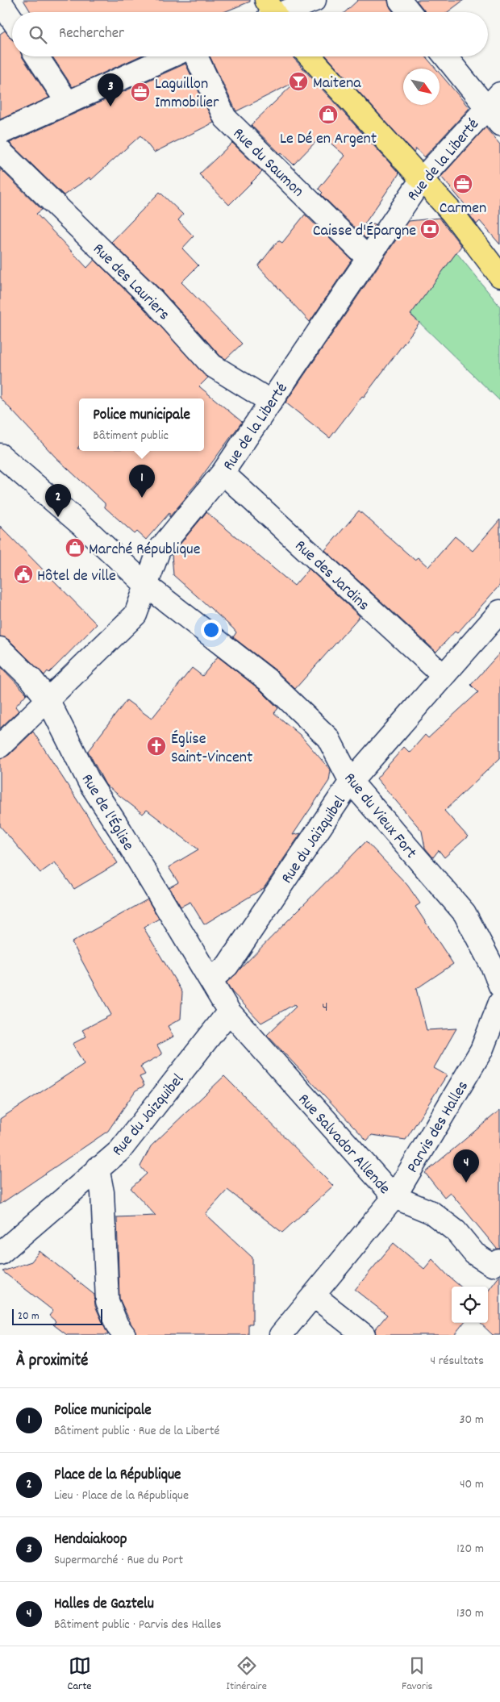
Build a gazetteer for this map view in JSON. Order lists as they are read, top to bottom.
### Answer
{
  "streets": {
    "street": [
      "Rue de la Liberté",
      "Rue du Saumon",
      "Rue des Lauriers",
      "Rue des Jardins",
      "Rue de l'Église",
      "Rue du Vieux Fort",
      "Rue du Jaïzquibel",
      "Rue du Jaizquibel",
      "Parvis des Halles",
      "Rue Salvador Allende"
    ]
  },
  "crossings": [
    ["Rue de la Liberté", "Rue du Saumon"],
    ["Rue de la Liberté", "Rue des Lauriers"],
    ["Rue de la Liberté", "Rue des Jardins"],
    ["Rue de la Liberté", "Rue de l'Église"],
    ["Rue de la Liberté", "Rue du Vieux Fort"],
    ["Rue des Jardins", "Rue du Jaïzquibel"],
    ["Rue de l'Église", "Rue du Jaïzquibel"],
    ["Rue de l'Église", "Rue du Jaizquibel"],
    ["Rue de l'Église", "Rue Salvador Allende"],
    ["Rue du Vieux Fort", "Rue du Jaïzquibel"],
    ["Rue du Jaizquibel", "Rue Salvador Allende"],
    ["Parvis des Halles", "Rue Salvador Allende"]
  ],
  "places": {
    "bar": ["Maitena"],
    "office": ["Laguillon Immobilier", "Carmen"],
    "shop": ["Le Dé en Argent", "Marché République"],
    "bank": ["Caisse d'Épargne"],
    "public building": ["Hôtel de ville"],
    "church": ["Église Saint-Vincent"]
  },
  "house_numbers": ["4"],
  "scale_bar": "20 m",
  "north": "bottom right",
  "page": {
    "search": "Rechercher",
    "pins": [
      "3",
      "1",
      "2",
      "4"
    ],
    "popup": ["Police municipale", "Bâtiment public"],
    "scale": "20 m",
    "heading": ["À proximité", "4 résultats"],
    "list": [
      {
        "mark": "1",
        "name": "Police municipale",
        "note": "Bâtiment public · Rue de la Liberté",
        "value": "30 m"
      },
      {
        "mark": "2",
        "name": "Place de la République",
        "note": "Lieu · Place de la République",
        "value": "40 m"
      },
      {
        "mark": "3",
        "name": "Hendaiakoop",
        "note": "Supermarché · Rue du Port",
        "value": "120 m"
      },
      {
        "mark": "4",
        "name": "Halles de Gaztelu",
        "note": "Bâtiment public · Parvis des Halles",
        "value": "130 m"
      }
    ],
    "nav": ["Carte", "Itinéraire", "Favoris"]
  }
}
